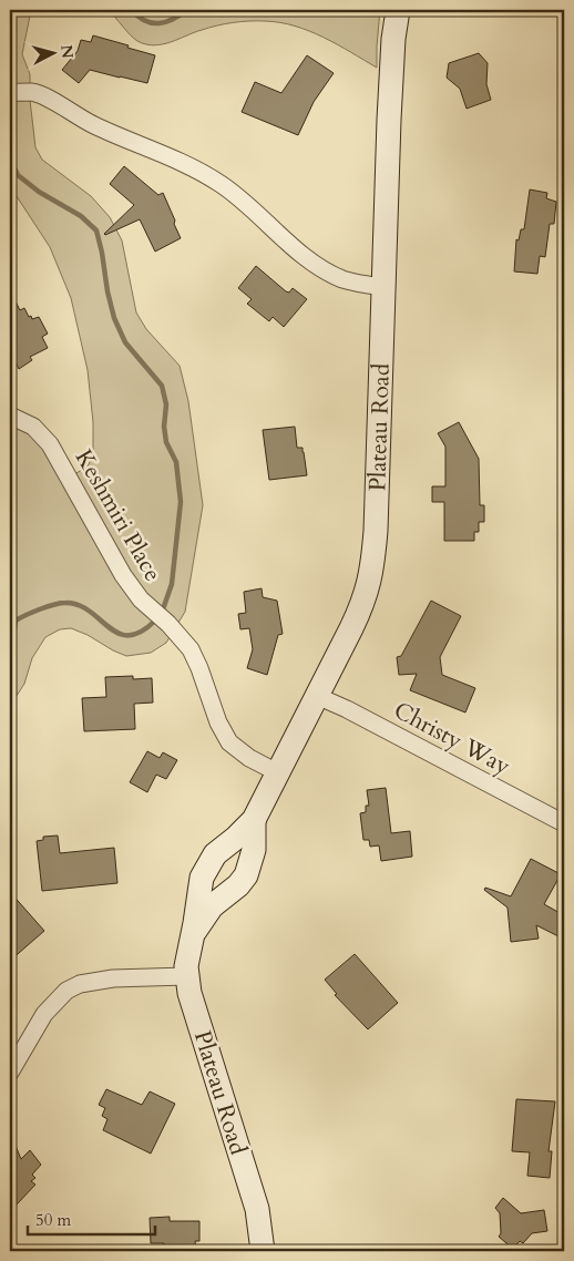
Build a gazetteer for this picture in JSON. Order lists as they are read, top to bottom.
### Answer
{
  "streets": {
    "street": ["Plateau Road", "Keshmiri Place", "Christy Way"]
  },
  "crossings": [
    ["Plateau Road", "Keshmiri Place"],
    ["Plateau Road", "Christy Way"]
  ],
  "scale_bar": "50 m",
  "north": "right"
}
